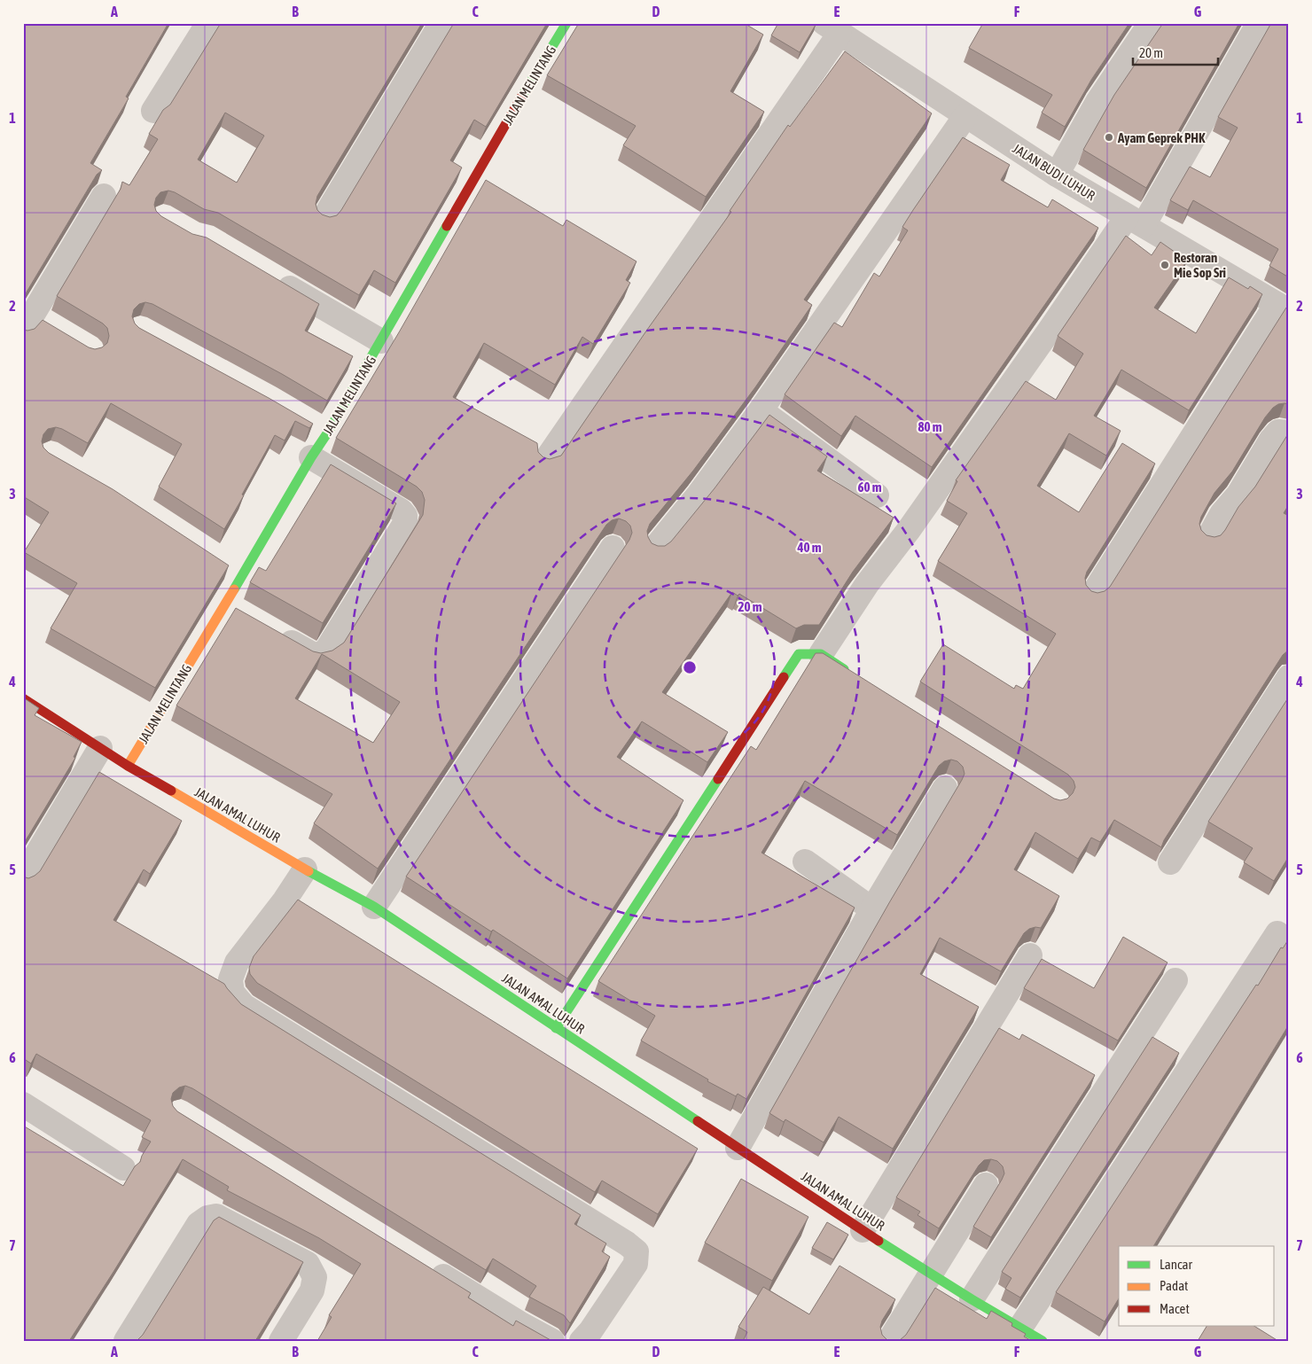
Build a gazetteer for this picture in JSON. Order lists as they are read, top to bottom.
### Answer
{
  "streets": {
    "street": ["JALAN MELINTANG", "JALAN BUDI LUHUR", "JALAN AMAL LUHUR"]
  },
  "crossings": [
    ["JALAN MELINTANG", "JALAN AMAL LUHUR"]
  ],
  "places": ["Ayam Geprek PHK", "Restoran Mie Sop Sri"],
  "legend": ["Lancar", "Padat", "Macet"],
  "scale_bar": "20 m",
  "grid": {
    "columns": [
      "A",
      "B",
      "C",
      "D",
      "E",
      "F",
      "G"
    ],
    "rows": [
      "1",
      "2",
      "3",
      "4",
      "5",
      "6",
      "7"
    ]
  },
  "rings": [
    "80 m",
    "60 m",
    "40 m",
    "20 m"
  ]
}
